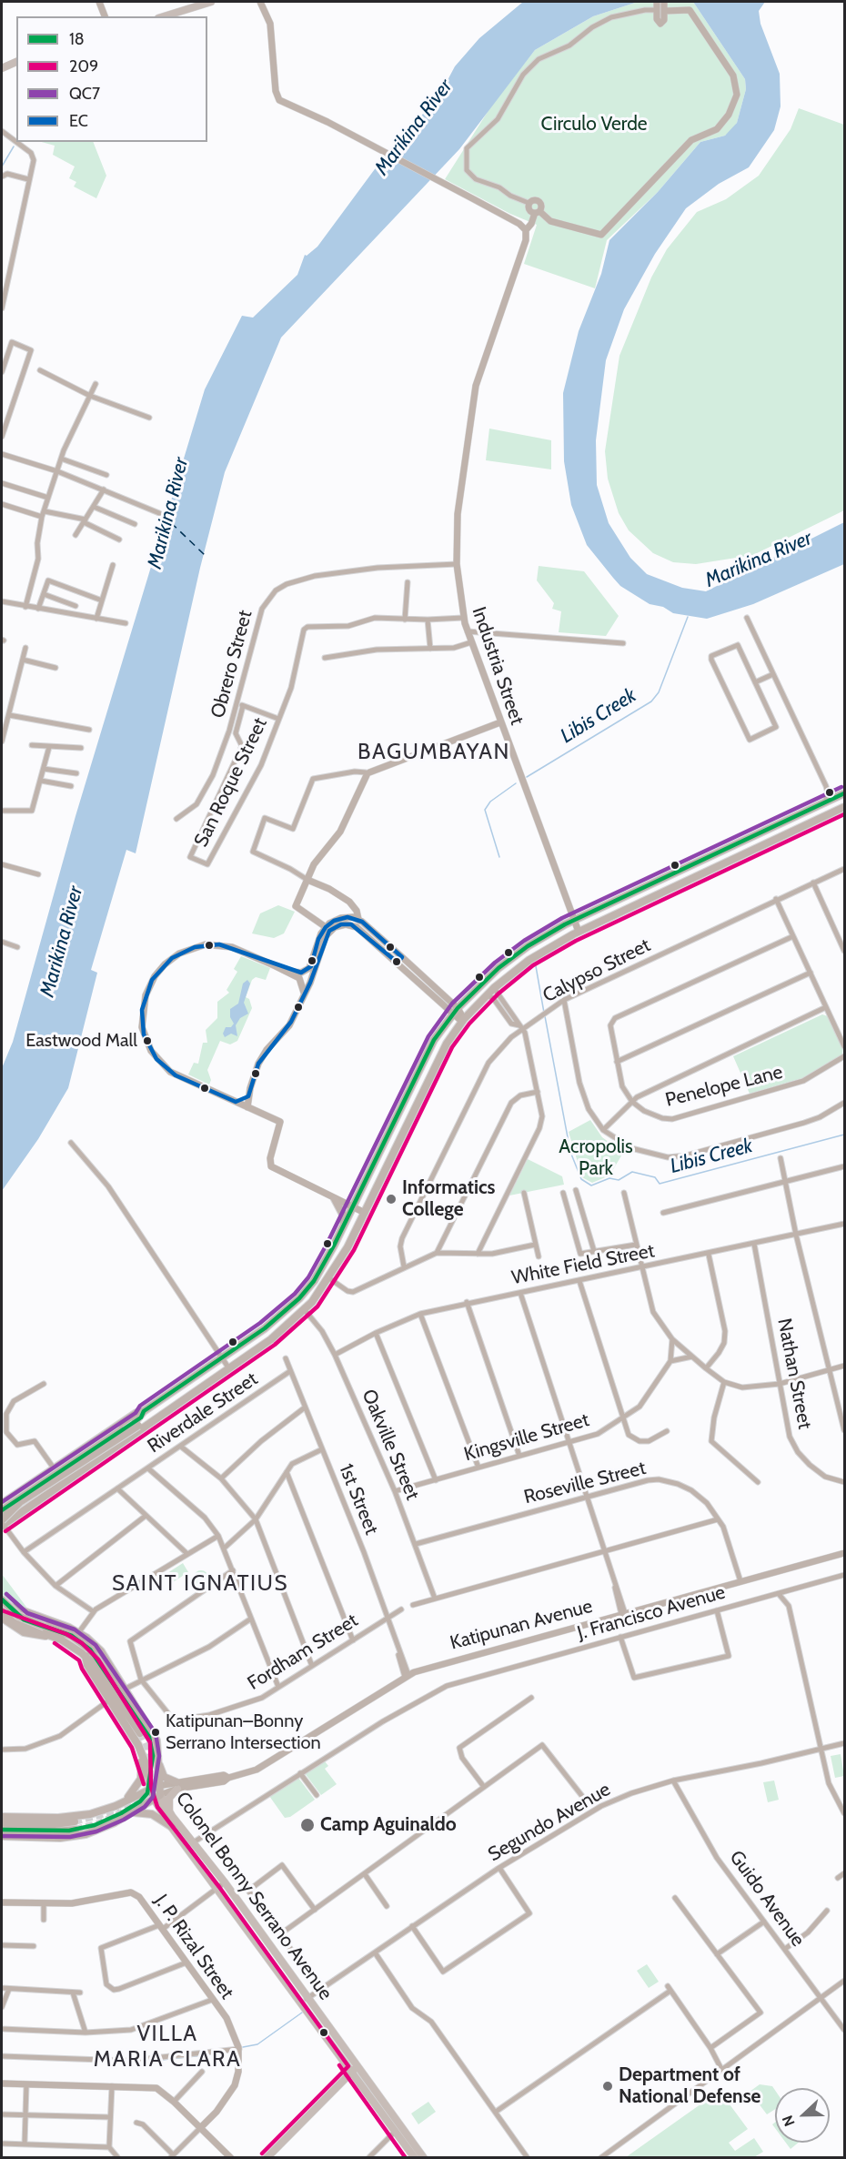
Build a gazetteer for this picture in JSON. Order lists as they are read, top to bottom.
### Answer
{
  "streets": {
    "main road": ["Katipunan Avenue", "Colonel Bonny Serrano Avenue"],
    "street": [
      "Obrero Street",
      "Industria Street",
      "San Roque Street",
      "Calypso Street",
      "Penelope Lane",
      "White Field Street",
      "Nathan Street",
      "Riverdale Street",
      "Kingsville Street",
      "Oakville Street",
      "Roseville Street",
      "1st Street",
      "J. Francisco Avenue",
      "Fordham Street",
      "Segundo Avenue",
      "Guido Avenue",
      "J. P. Rizal Street"
    ]
  },
  "crossings": [
    ["Obrero Street", "Industria Street"],
    ["Industria Street", "San Roque Street"],
    ["White Field Street", "Nathan Street"],
    ["White Field Street", "Oakville Street"],
    ["Riverdale Street", "1st Street"],
    ["Kingsville Street", "Oakville Street"],
    ["Oakville Street", "Roseville Street"],
    ["Roseville Street", "Katipunan Avenue"],
    ["1st Street", "Katipunan Avenue"],
    ["1st Street", "Fordham Street"],
    ["J. Francisco Avenue", "Colonel Bonny Serrano Avenue"],
    ["Katipunan Avenue", "Colonel Bonny Serrano Avenue"],
    ["Segundo Avenue", "Colonel Bonny Serrano Avenue"],
    ["Segundo Avenue", "Guido Avenue"]
  ],
  "districts": ["BAGUMBAYAN", "SAINT IGNATIUS", "VILLA MARIA CLARA"],
  "water": ["Marikina River", "Libis Creek"],
  "parks": ["Circulo Verde", "Acropolis Park"],
  "places": [
    "Eastwood Mall",
    "Informatics College",
    "Katipunan–Bonny Serrano Intersection",
    "Camp Aguinaldo",
    "Department of National Defense"
  ],
  "lines": [
    "transit line QC7",
    "transit line 18",
    "transit line 209",
    "transit line EC"
  ],
  "legend": [
    "18",
    "209",
    "QC7",
    "EC"
  ],
  "north": "left"
}
